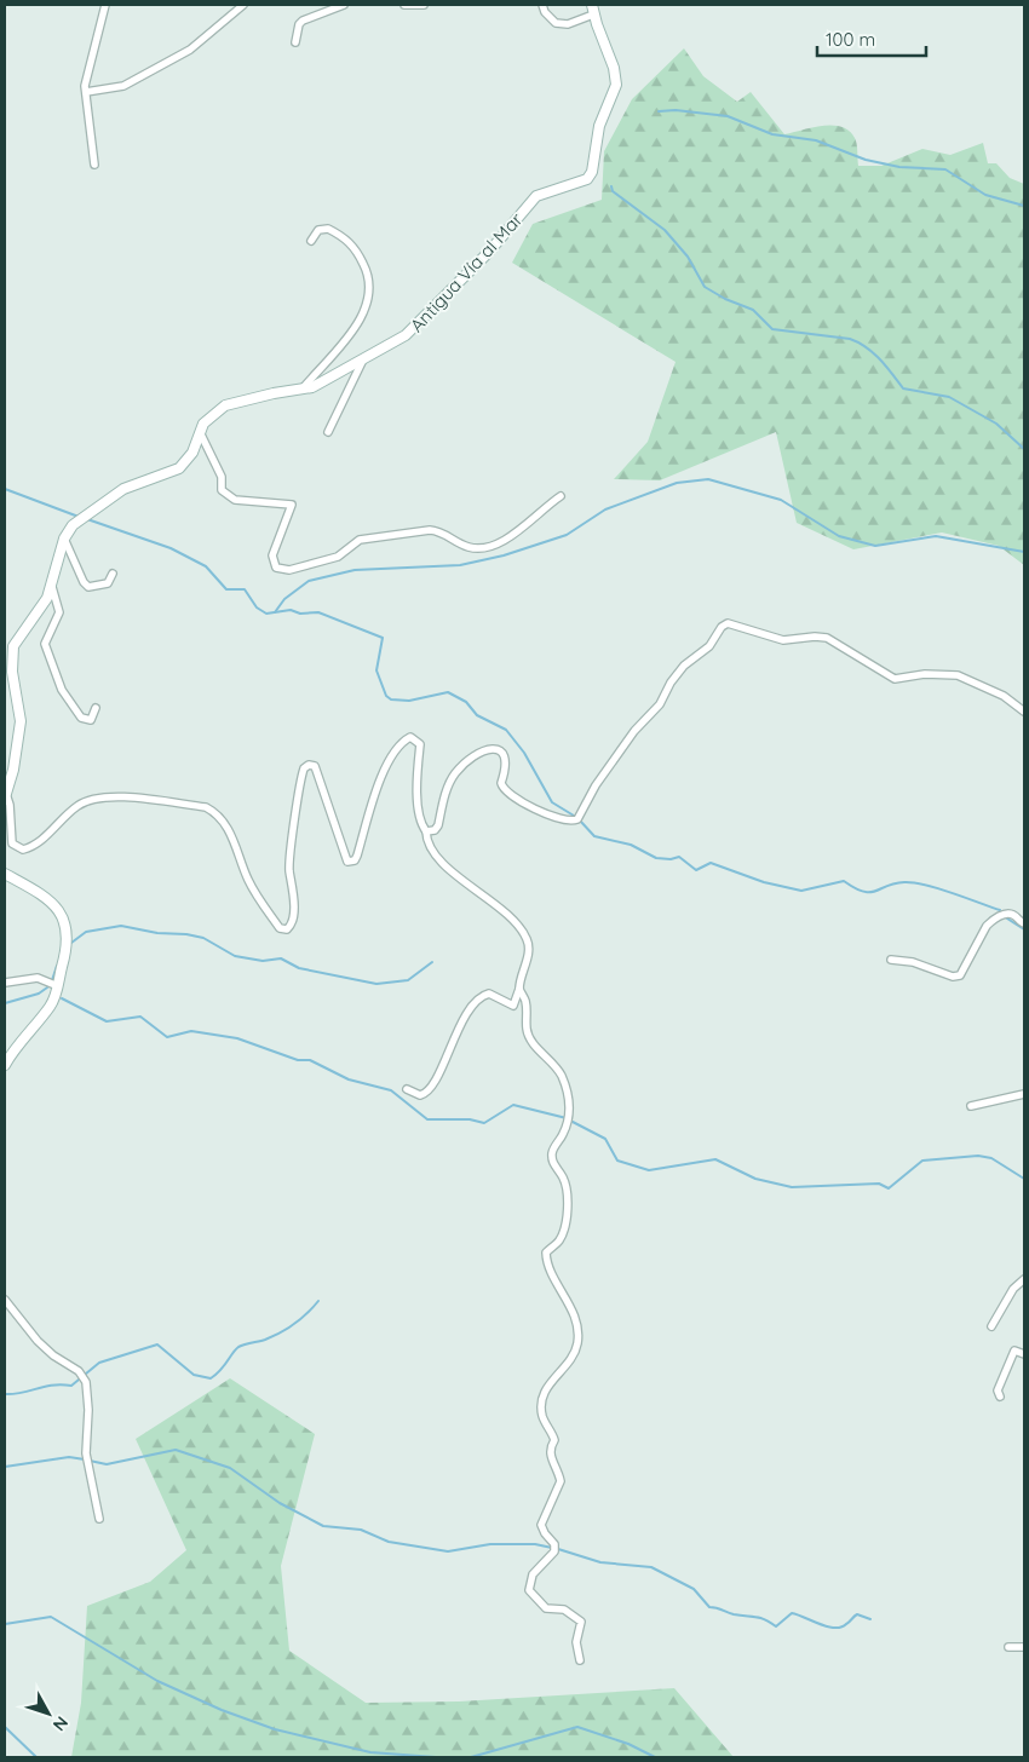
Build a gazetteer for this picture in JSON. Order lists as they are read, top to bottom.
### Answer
{
  "streets": {
    "main road": ["Antigua Vía al Mar"]
  },
  "scale_bar": "100 m",
  "north": "bottom right"
}
